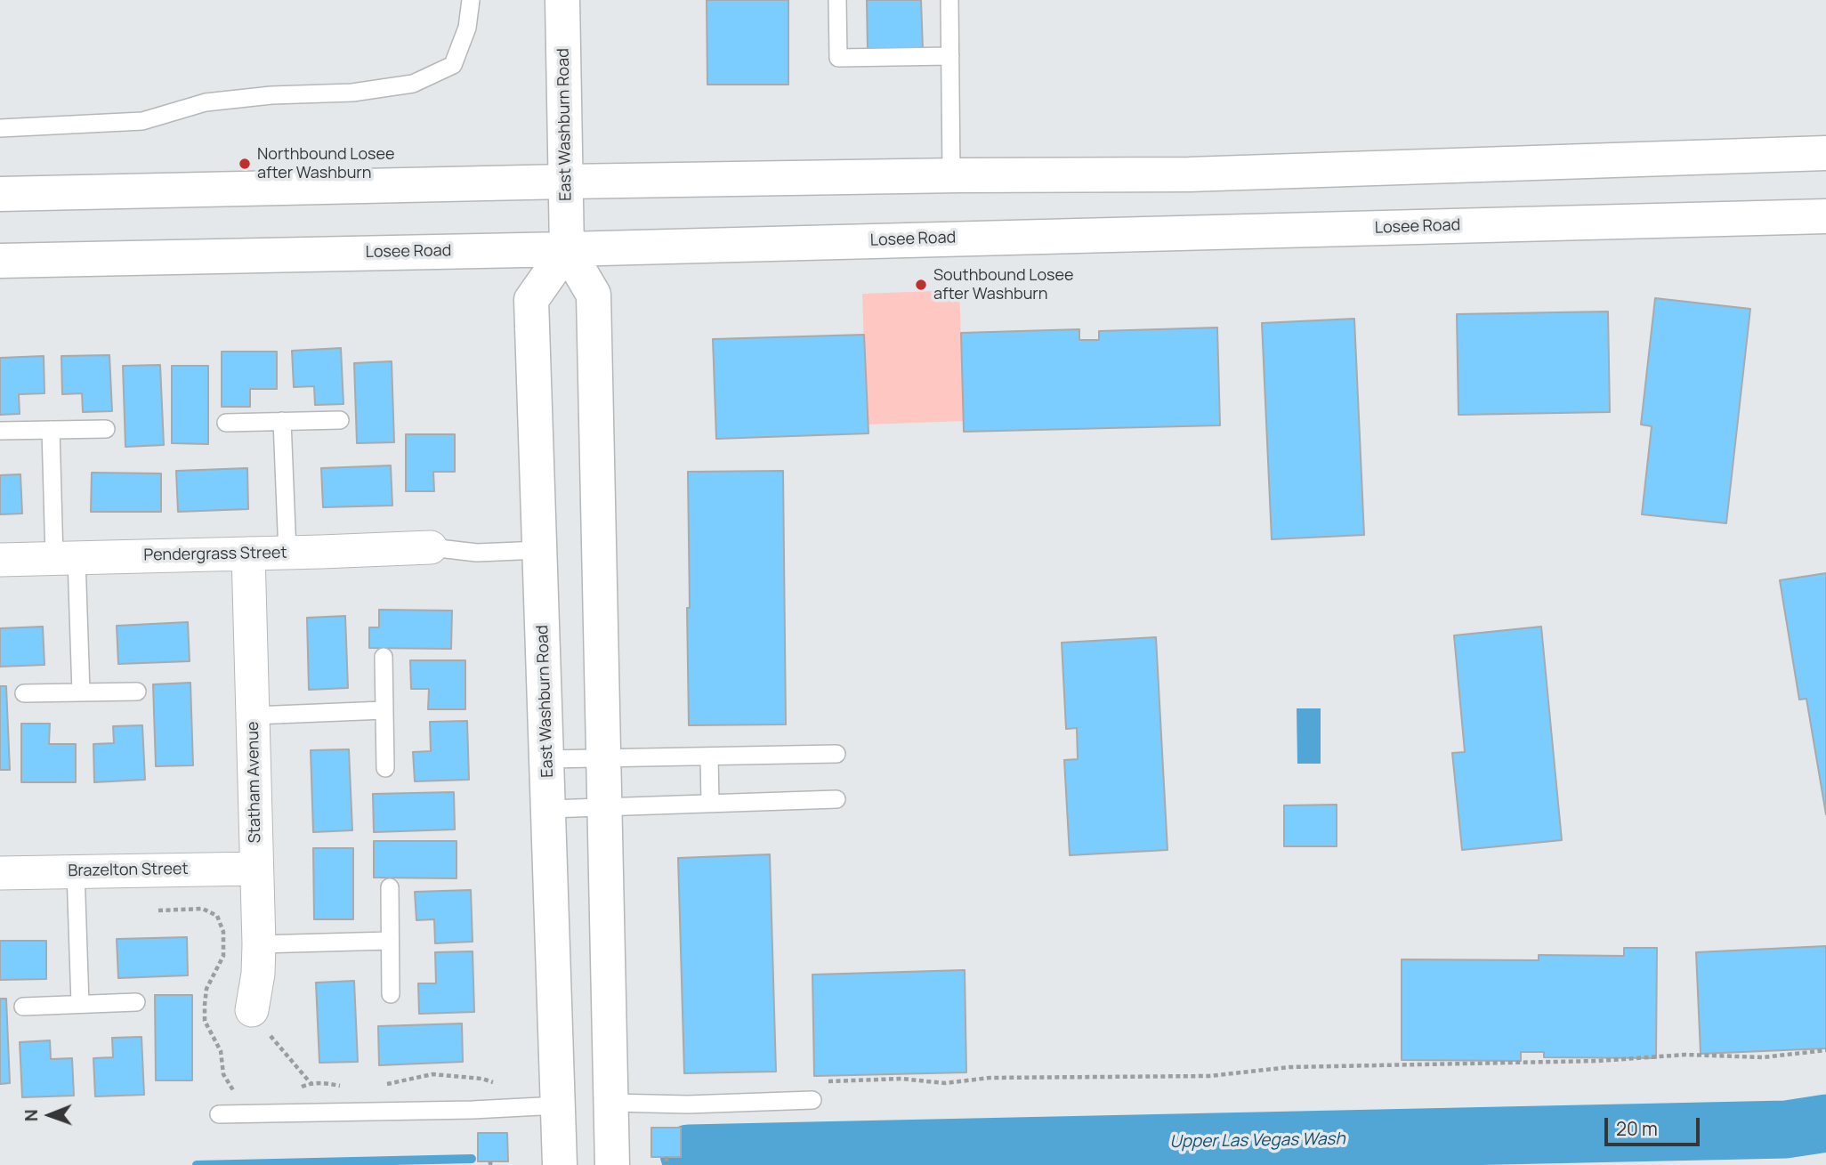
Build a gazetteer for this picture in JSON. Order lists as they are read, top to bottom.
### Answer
{
  "streets": {
    "main road": ["East Washburn Road", "Losee Road"],
    "street": ["Pendergrass Street", "Statham Avenue", "Brazelton Street"]
  },
  "crossings": [
    ["East Washburn Road", "Losee Road"],
    ["Pendergrass Street", "Statham Avenue"],
    ["Statham Avenue", "Brazelton Street"]
  ],
  "water": ["Upper Las Vegas Wash"],
  "places": ["Northbound Losee after Washburn", "Southbound Losee after Washburn"],
  "scale_bar": "20 m",
  "north": "left"
}
